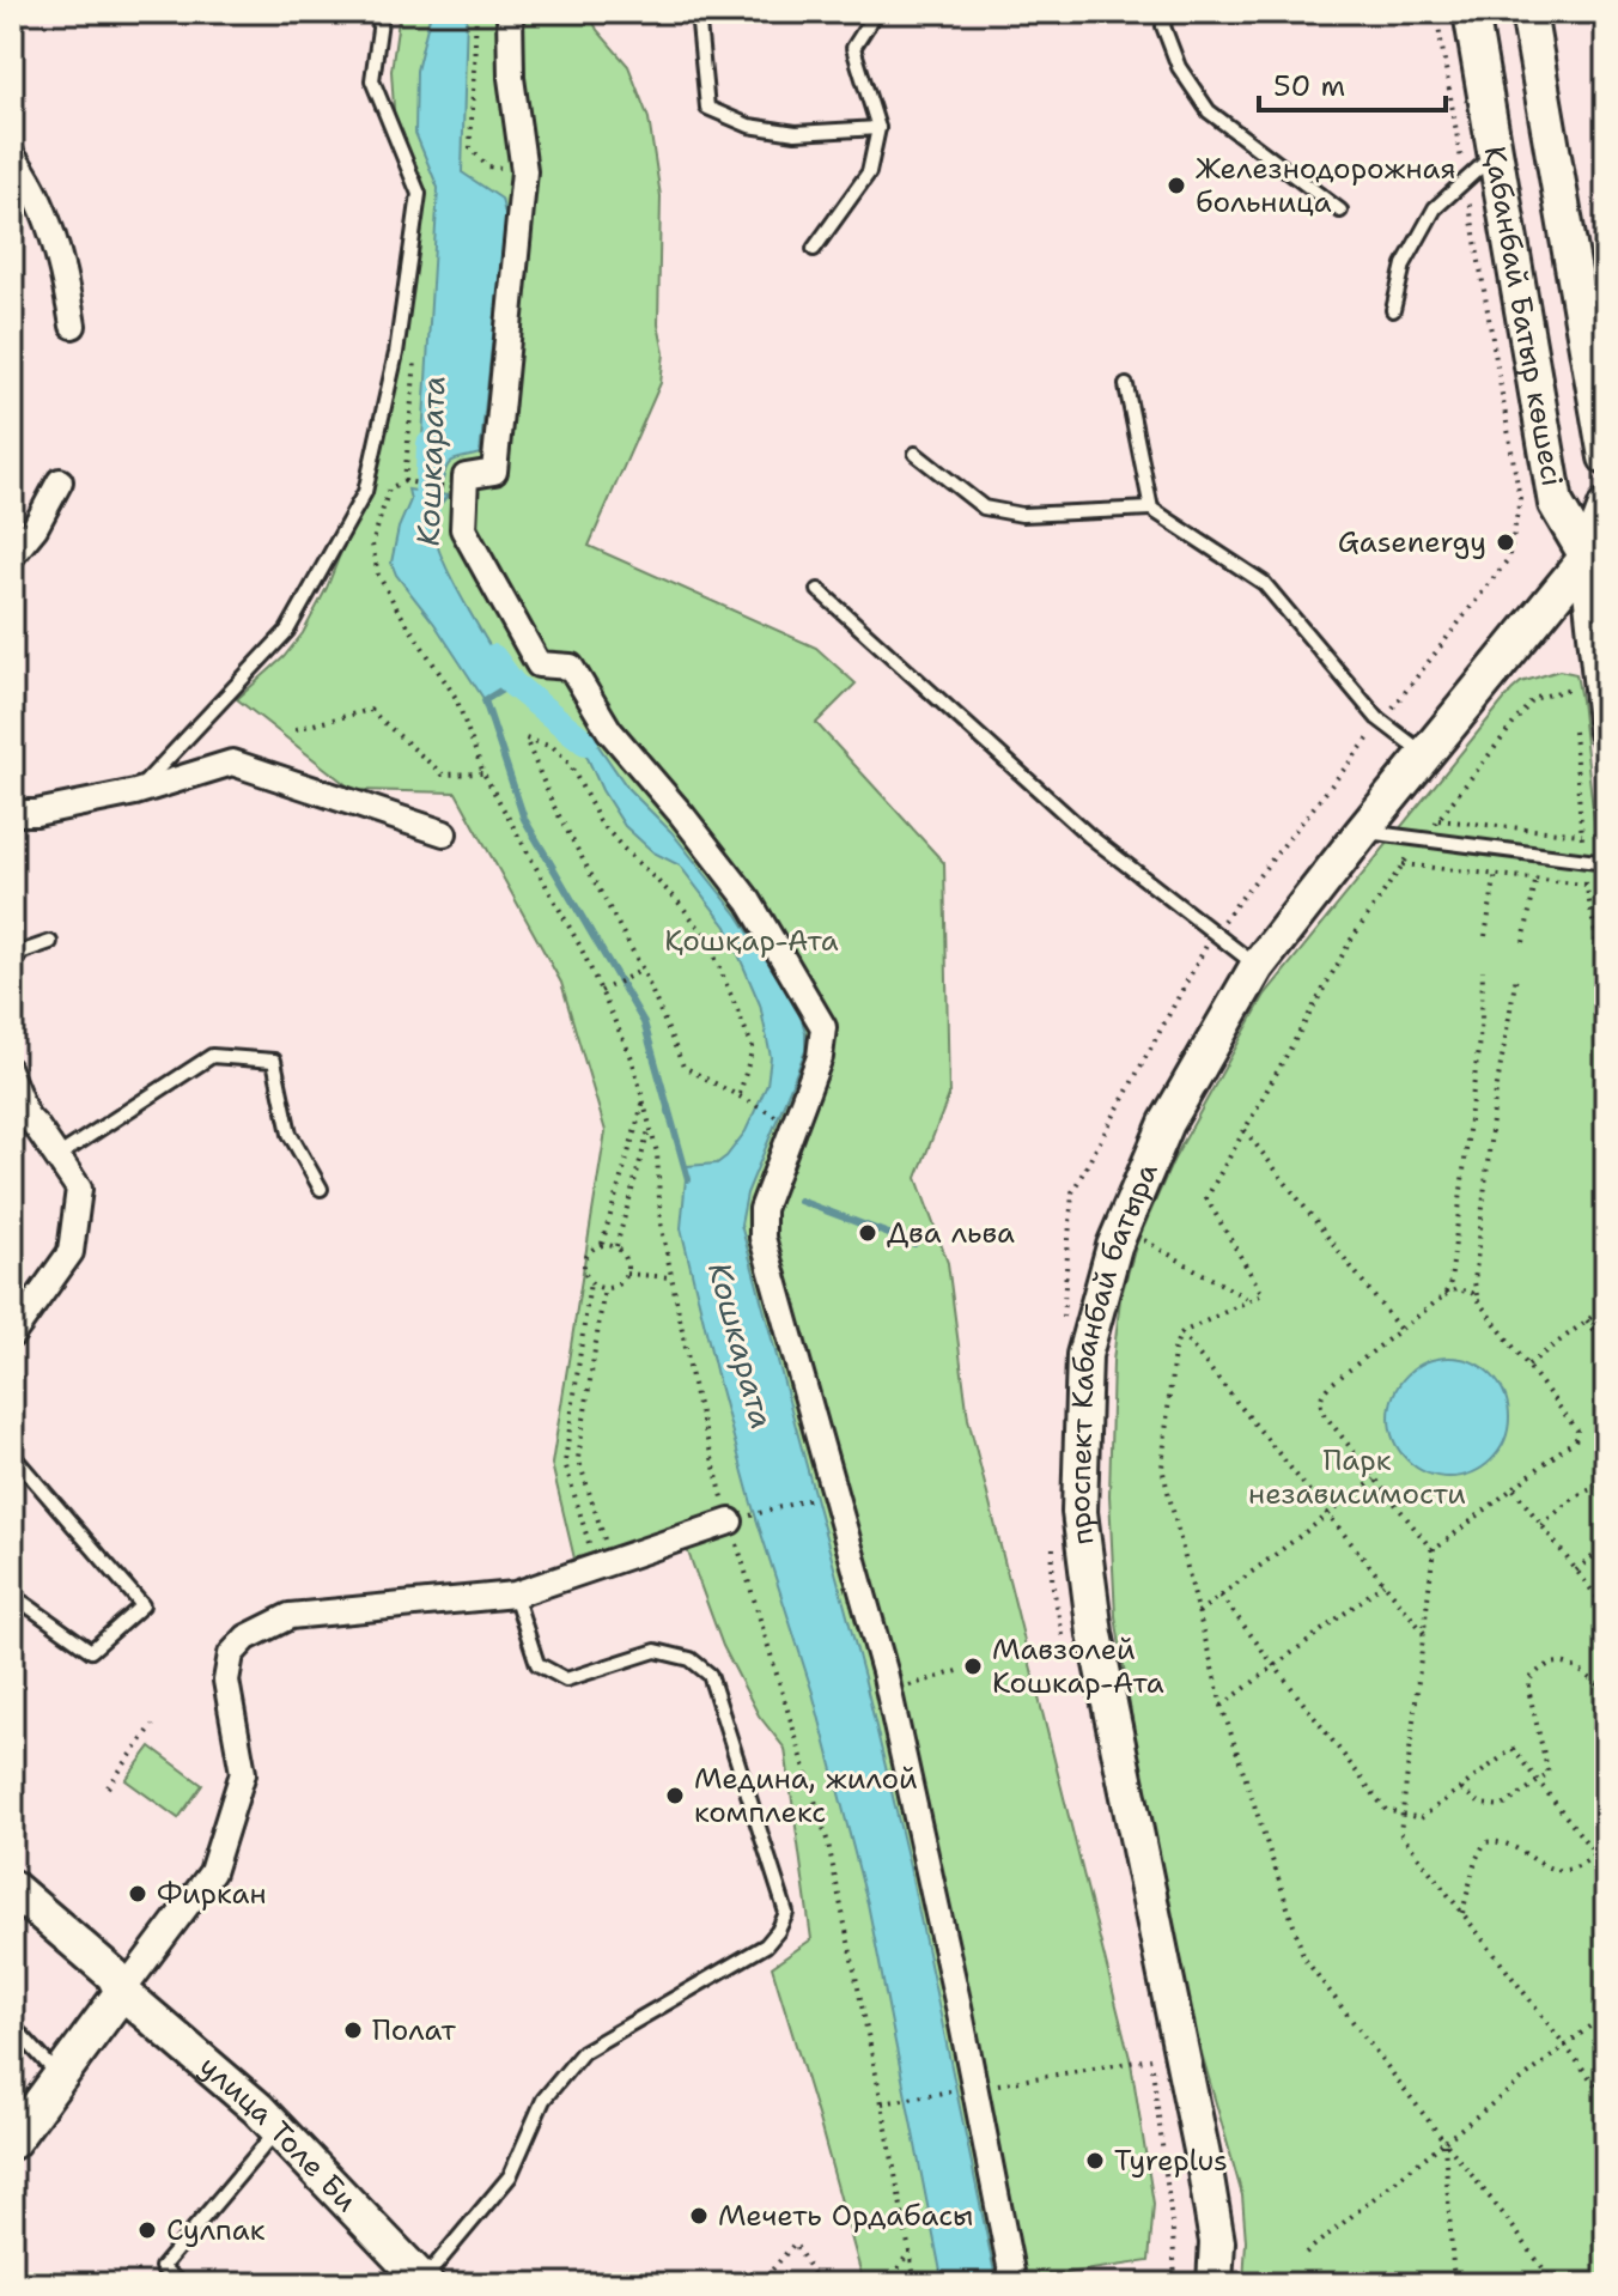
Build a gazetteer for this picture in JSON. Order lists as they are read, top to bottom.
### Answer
{
  "streets": {
    "street": ["Қабанбай Батыр көшесі", "проспект Кабанбай батыра", "улица Толе Би"]
  },
  "crossings": [
    ["Қабанбай Батыр көшесі", "проспект Кабанбай батыра"]
  ],
  "water": ["Кошкарата"],
  "parks": ["Қошқар-Ата", "Парк независимости"],
  "places": [
    "Железнодорожная больница",
    "Gasenergy",
    "Два льва",
    "Мавзолей Кошкар-Ата",
    "Медина, жилой комплекс",
    "Фиркан",
    "Полат",
    "Tyreplus",
    "Мечеть Ордабасы",
    "Сулпак"
  ],
  "scale_bar": "50 m"
}
